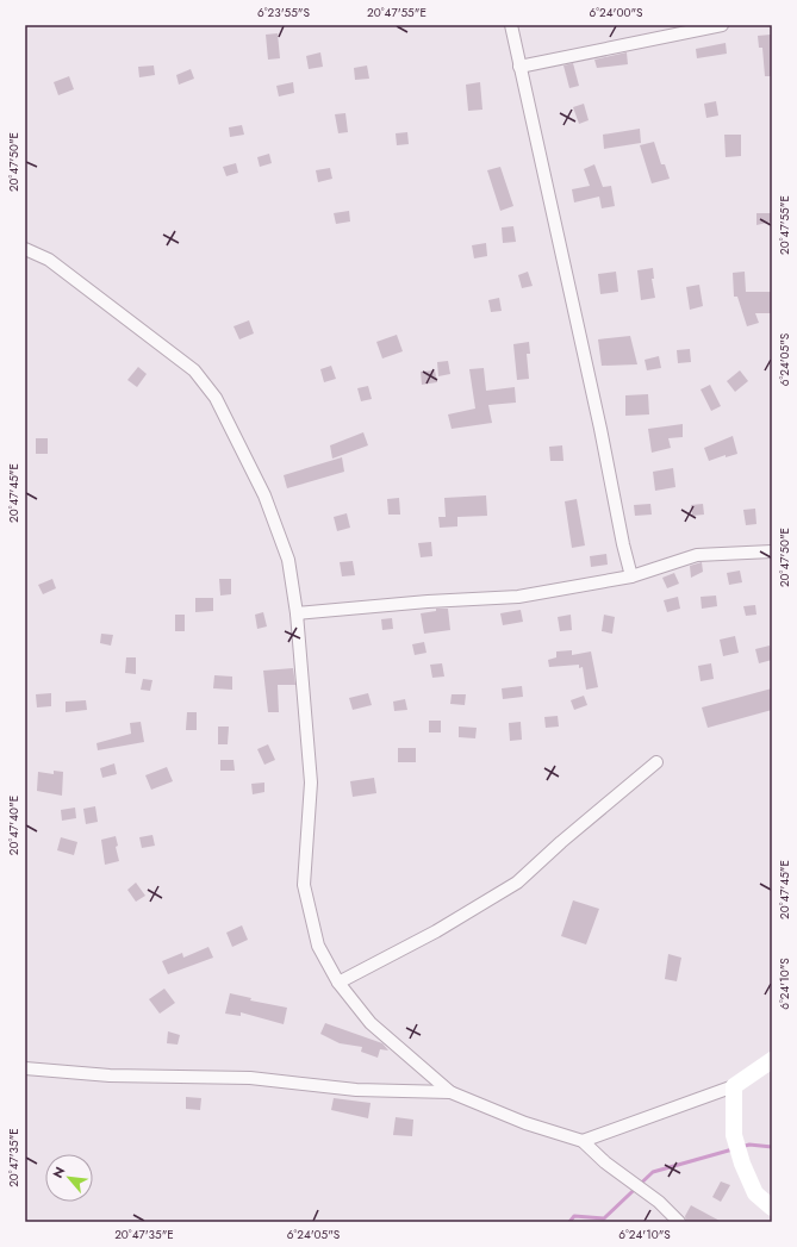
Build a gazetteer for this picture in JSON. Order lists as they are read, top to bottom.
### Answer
{
  "north": "top left",
  "coordinates": [
    "6°23'55\"S",
    "20°47'55\"E",
    "6°24'00\"S",
    "20°47'50\"E",
    "6°24'05\"S",
    "20°47'45\"E",
    "20°47'40\"E",
    "6°24'10\"S",
    "20°47'35\"E"
  ]
}
